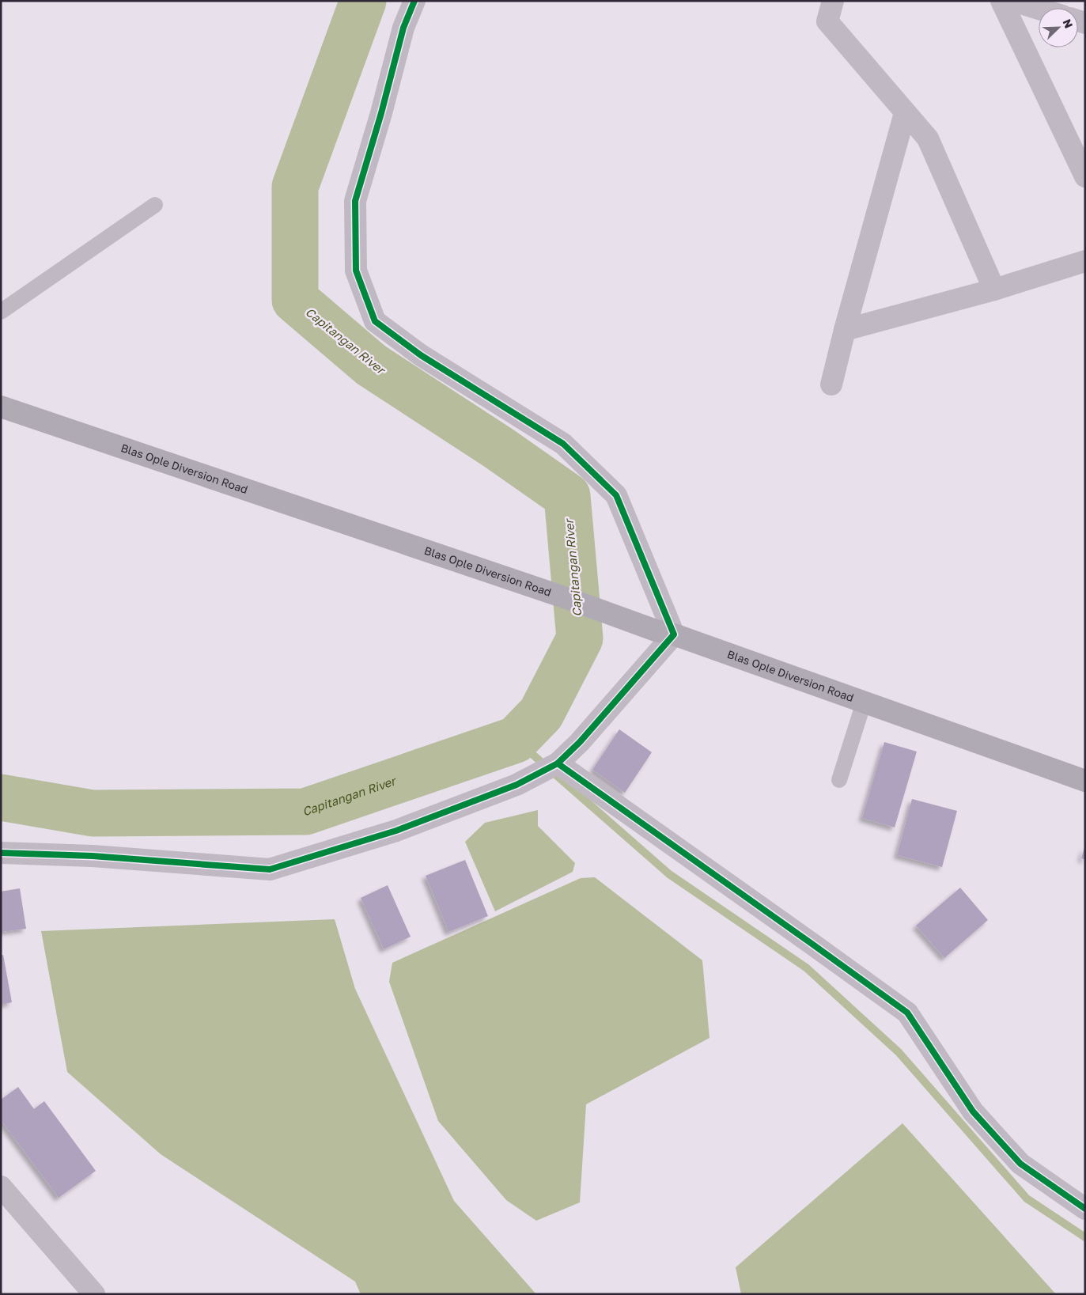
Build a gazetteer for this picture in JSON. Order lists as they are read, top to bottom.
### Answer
{
  "streets": {
    "main road": ["Blas Ople Diversion Road"]
  },
  "water": ["Capitangan River"],
  "north": "top right"
}
